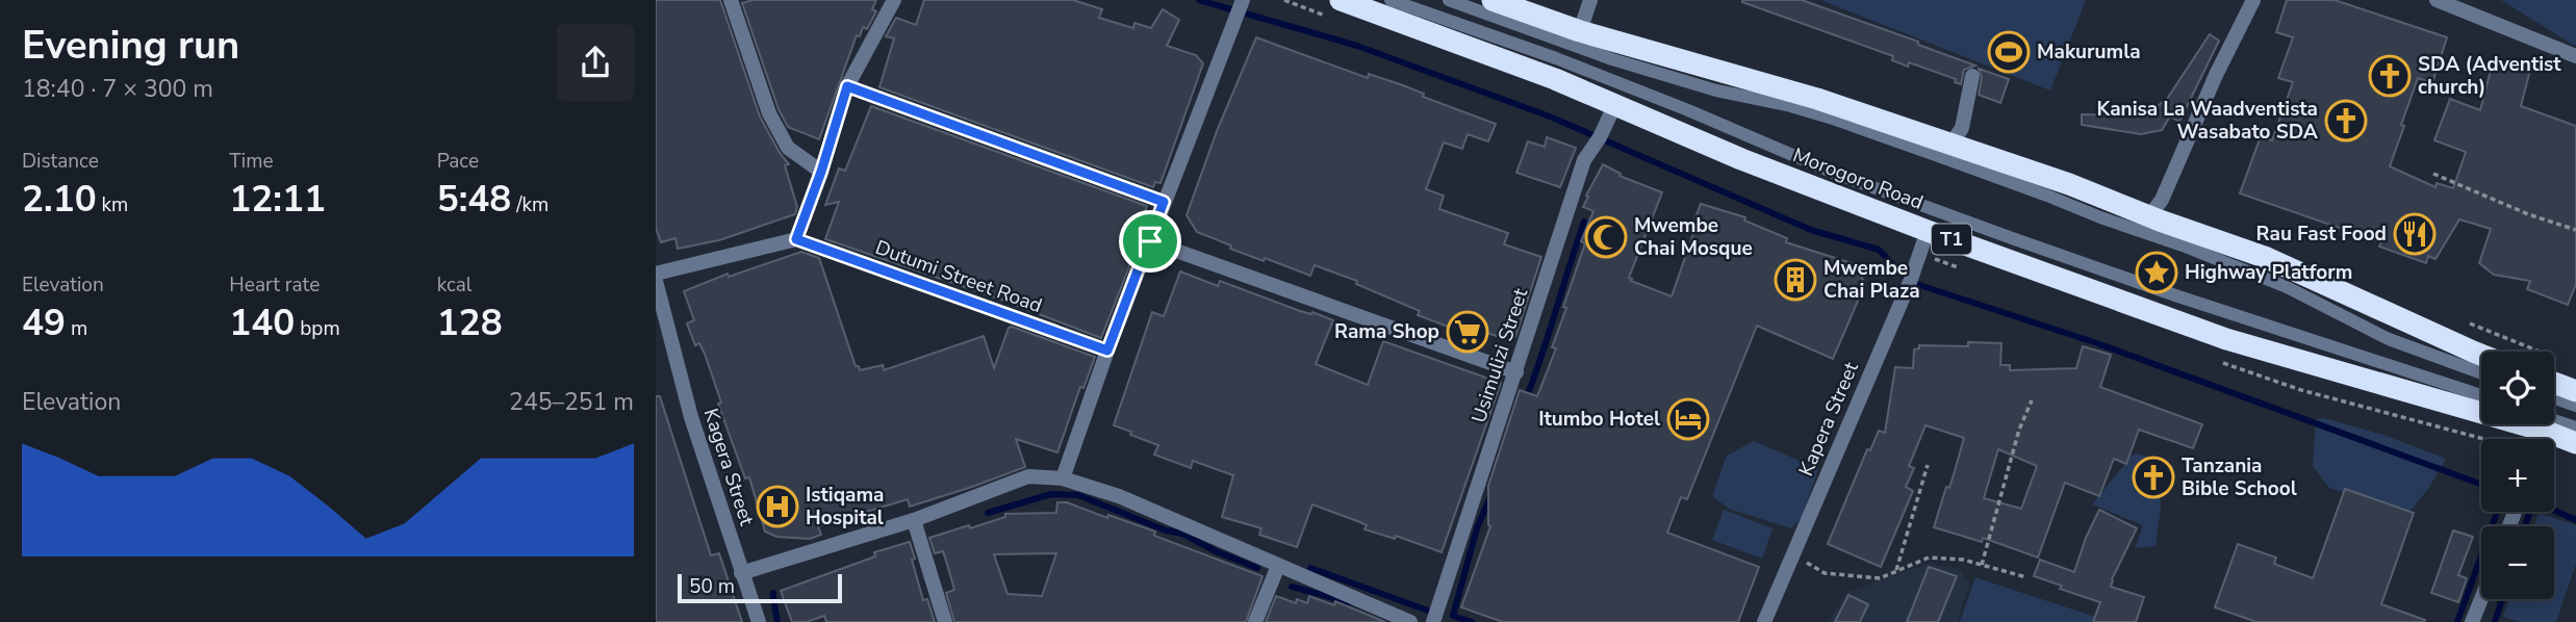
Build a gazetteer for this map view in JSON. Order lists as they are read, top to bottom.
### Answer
{
  "streets": {
    "highway": ["Morogoro Road", "T1"],
    "street": [
      "Dutumi Street Road",
      "Usimulizi Street",
      "Kapera Street",
      "Kagera Street"
    ]
  },
  "crossings": [
    ["Morogoro Road", "Usimulizi Street"],
    ["Morogoro Road", "Kapera Street"]
  ],
  "places": {
    "sports": ["Makurumla"],
    "church": ["SDA (Adventist church)", "Kanisa La Waadventista Wasabato SDA", "Tanzania Bible School"],
    "restaurant": ["Rau Fast Food"],
    "mosque": ["Mwembe Chai Mosque"],
    "place": ["Highway Platform"],
    "building": ["Mwembe Chai Plaza"],
    "supermarket": ["Rama Shop"],
    "hotel": ["Itumbo Hotel"],
    "hospital": ["Istiqama Hospital"]
  },
  "scale_bar": "50 m",
  "page": {
    "heading": ["Evening run", "18:40 · 7 × 300 m"],
    "stats": [
      ["Distance", "2.10 km"],
      ["Time", "12:11"],
      ["Pace", "5:48 /km"],
      ["Elevation", "49 m"],
      ["Heart rate", "140 bpm"],
      ["kcal", "128"]
    ],
    "map_buttons": ["+", "−"],
    "chart": ["Elevation", "245–251 m"],
    "scale": "50 m"
  }
}
